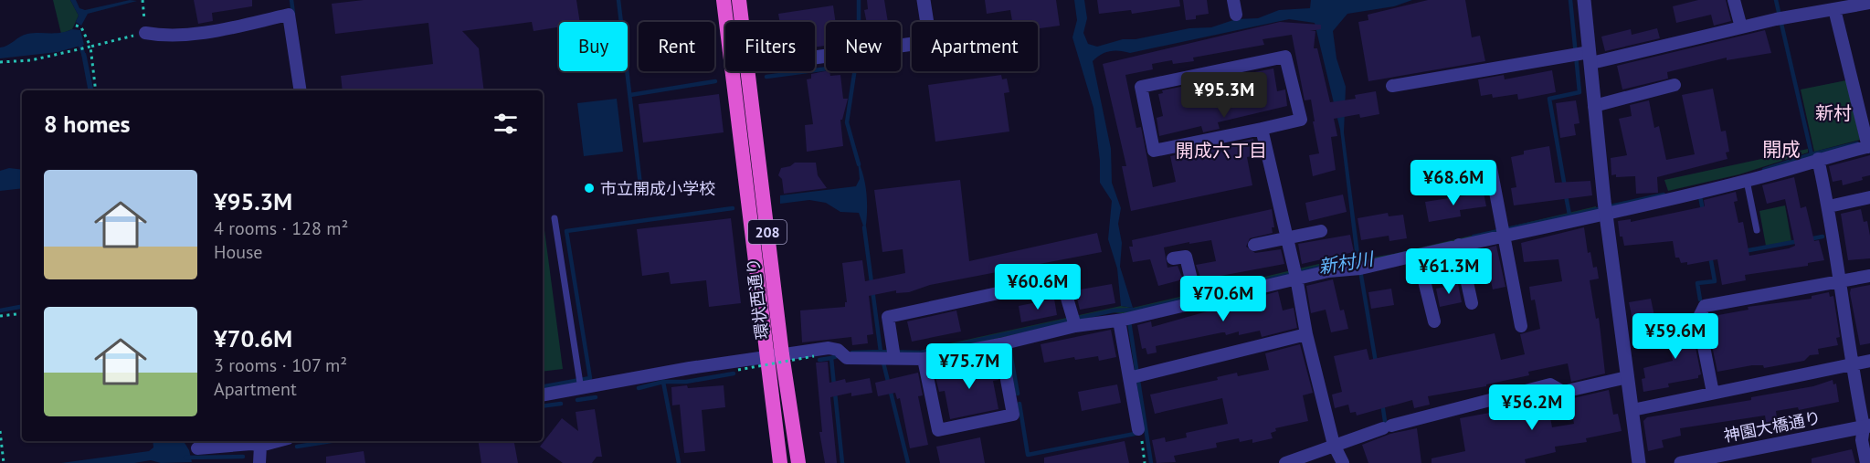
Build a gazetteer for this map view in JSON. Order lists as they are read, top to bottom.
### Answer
{
  "streets": {
    "highway": ["208", "環状西通り"],
    "street": ["神園大橋通り"]
  },
  "districts": ["新村", "開成", "開成六丁目"],
  "water": ["新村川"],
  "places": ["市立開成小学校"],
  "page": {
    "chip": [
      "Buy",
      "Rent",
      "Filters",
      "New",
      "Apartment"
    ],
    "price": [
      "¥95.3M",
      "¥68.6M",
      "¥61.3M",
      "¥60.6M",
      "¥70.6M",
      "¥59.6M",
      "¥75.7M",
      "¥56.2M"
    ],
    "heading": "8 homes",
    "list": [
      {
        "name": "¥95.3M",
        "note": "4 rooms · 128 m² · House"
      },
      {
        "name": "¥70.6M",
        "note": "3 rooms · 107 m² · Apartment"
      }
    ]
  }
}
